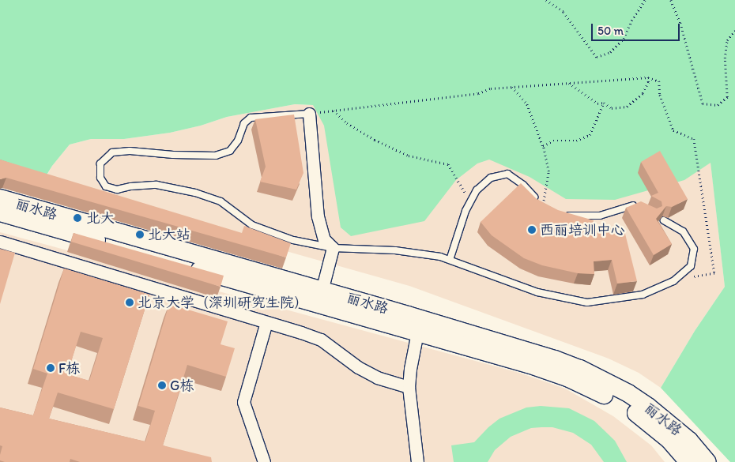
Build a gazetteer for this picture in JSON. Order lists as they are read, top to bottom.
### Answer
{
  "streets": {
    "main road": ["丽水路"]
  },
  "places": [
    "北大",
    "西丽培训中心",
    "北大站",
    "北京大学（深圳研究生院）",
    "F栋",
    "G栋"
  ],
  "scale_bar": "50 m"
}
